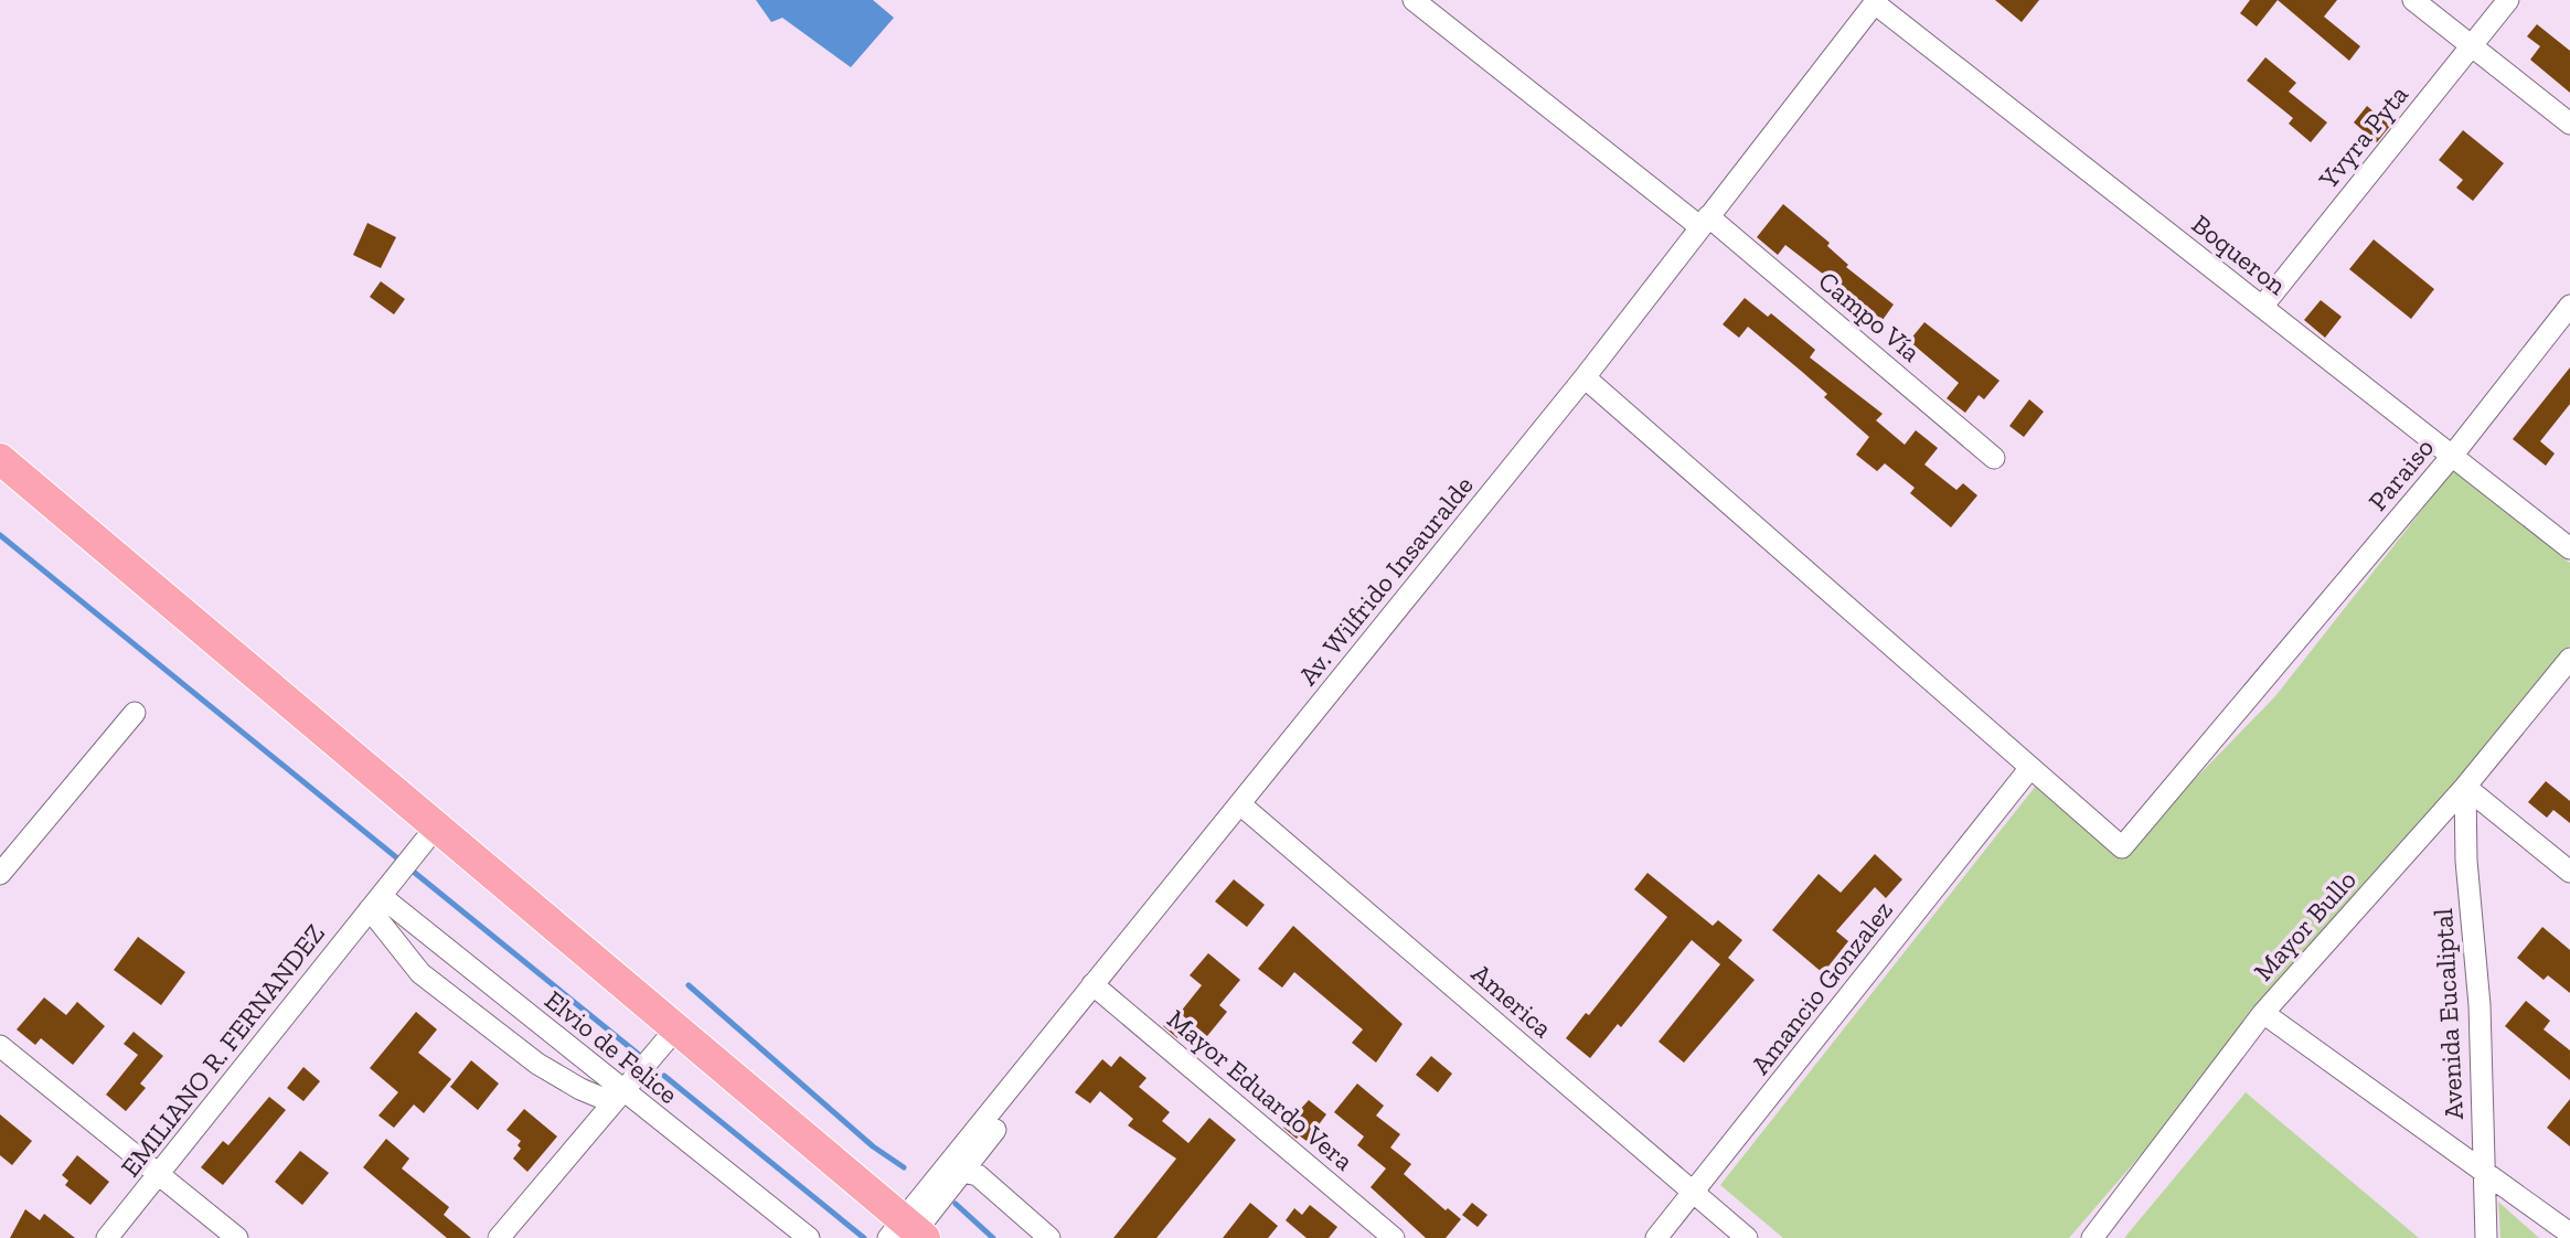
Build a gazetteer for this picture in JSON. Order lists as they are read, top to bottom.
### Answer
{
  "streets": {
    "street": [
      "Yvyra Pyta",
      "Boqueron",
      "Campo Vía",
      "Paraiso",
      "Av. Wilfrido Insauralde",
      "Mayor Bullo",
      "Amancio Gonzalez",
      "America",
      "Avenida Eucaliptal",
      "Elvio de Felice",
      "EMILIANO R. FERNANDEZ",
      "Mayor Eduardo Vera"
    ]
  },
  "crossings": [
    ["Yvyra Pyta", "Boqueron"],
    ["Boqueron", "Paraiso"],
    ["Boqueron", "Av. Wilfrido Insauralde"],
    ["Campo Vía", "Av. Wilfrido Insauralde"],
    ["Paraiso", "Amancio Gonzalez"],
    ["Av. Wilfrido Insauralde", "America"],
    ["Av. Wilfrido Insauralde", "Mayor Eduardo Vera"],
    ["Mayor Bullo", "Avenida Eucaliptal"],
    ["Amancio Gonzalez", "America"],
    ["Elvio de Felice", "EMILIANO R. FERNANDEZ"]
  ]
}
